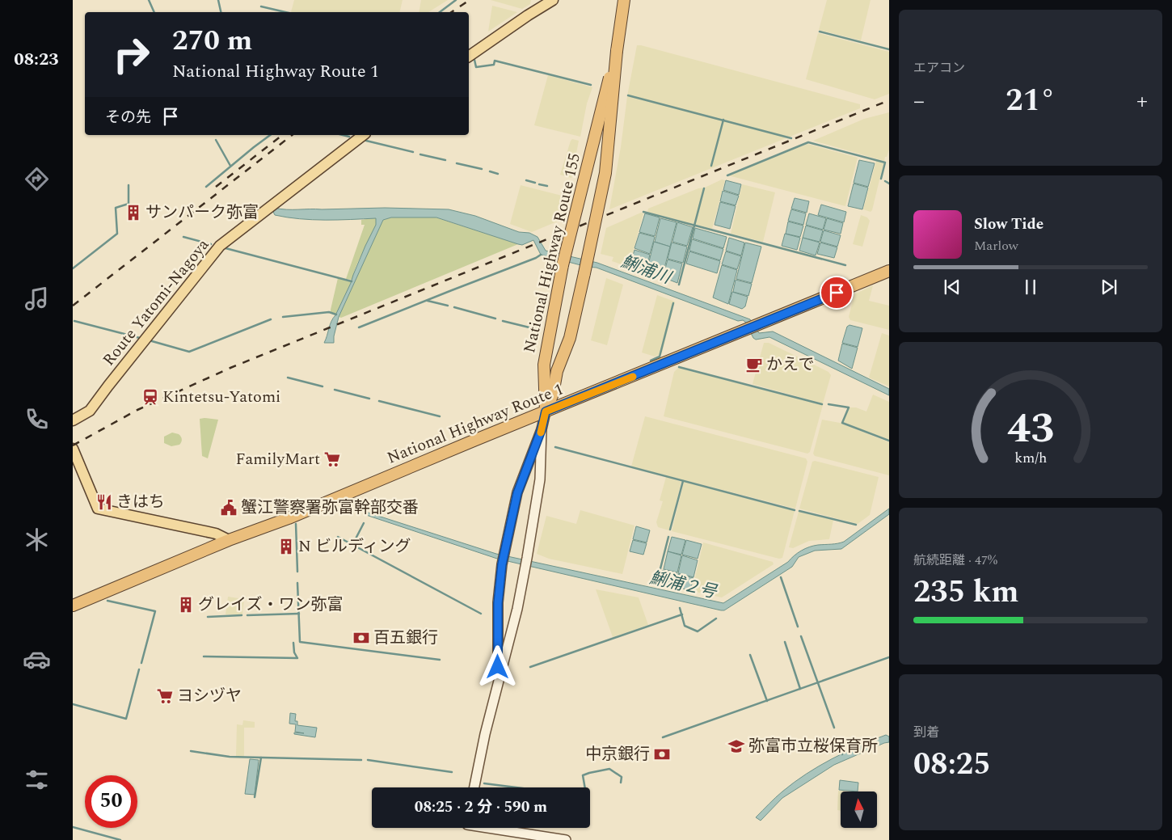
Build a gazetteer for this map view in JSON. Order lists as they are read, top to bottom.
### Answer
{
  "streets": {
    "highway": ["National Highway Route 155", "National Highway Route 1"],
    "main road": ["Route Yatomi-Nagoya"]
  },
  "crossings": [
    ["National Highway Route 155", "National Highway Route 1"]
  ],
  "water": ["鯏浦川", "鯏浦２号"],
  "places": {
    "building": ["サンパーク弥富", "N ビルディング", "グレイズ・ワン弥富"],
    "cafe": ["かえで"],
    "station": ["Kintetsu-Yatomi"],
    "supermarket": ["FamilyMart", "ヨシヅヤ"],
    "restaurant": ["きはち"],
    "public building": ["蟹江警察署弥富幹部交番"],
    "bank": ["百五銀行", "中京銀行"],
    "school or university": ["弥富市立桜保育所"]
  },
  "north": "top",
  "page": {
    "tabs": "08:23",
    "tile": [
      "エアコン",
      ["航続距離 · 47%", "235 km"],
      ["到着", "08:25"]
    ],
    "turn": ["270 m", "National Highway Route 1"],
    "heat": ["−", "21°", "+"],
    "then": "その先",
    "song": ["Slow Tide", "Marlow"],
    "limit": "50",
    "trip": "08:25 · 2 分 · 590 m",
    "gauge": ["43", "km/h"]
  }
}
